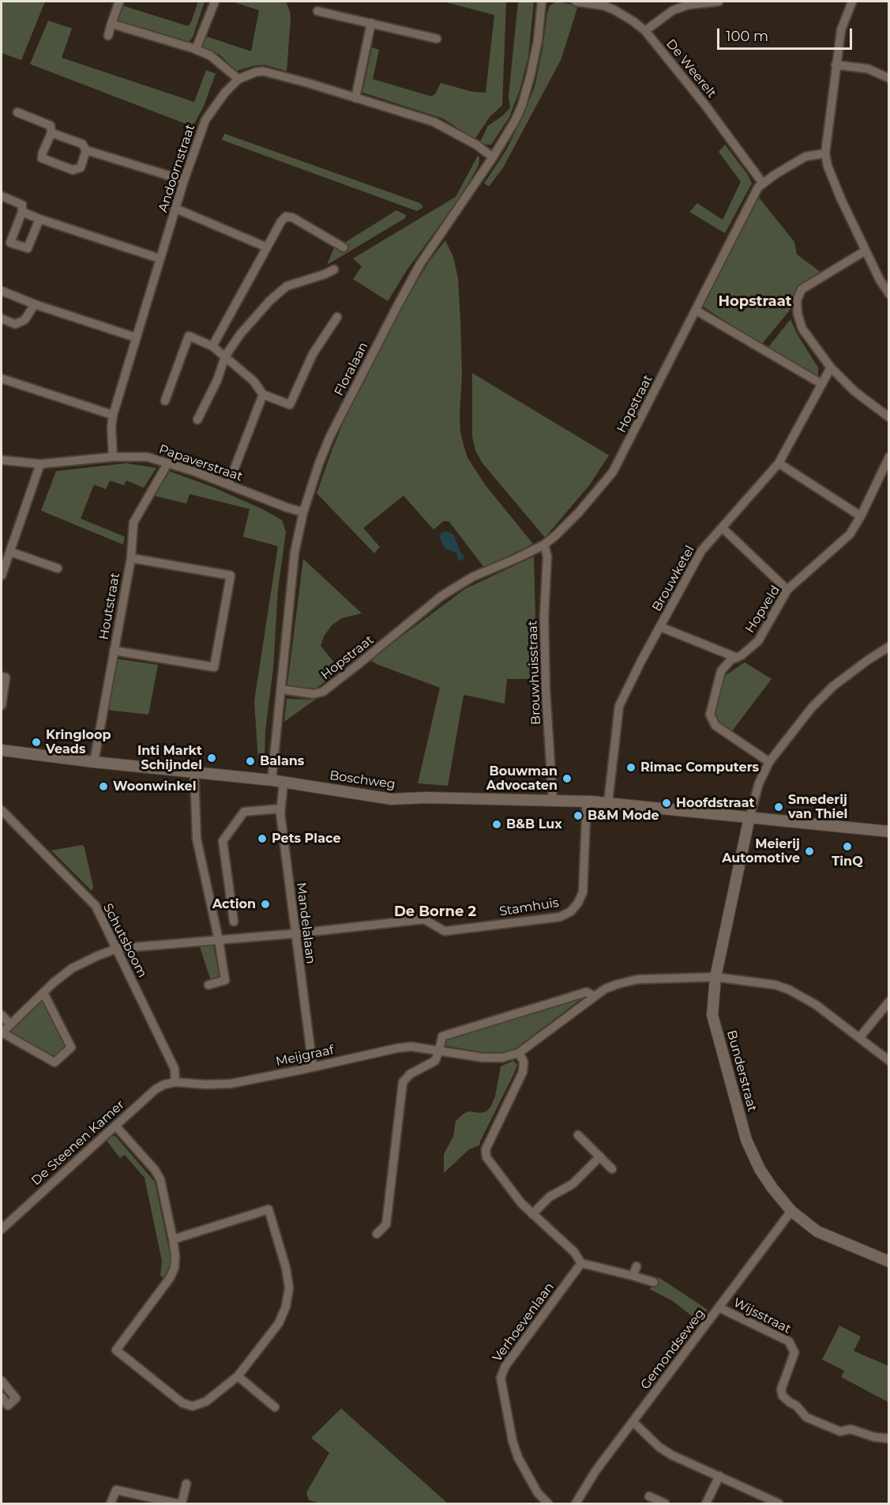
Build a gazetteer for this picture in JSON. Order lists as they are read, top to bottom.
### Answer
{
  "streets": {
    "street": [
      "De Weerelt",
      "Andoornstraat",
      "Floralaan",
      "Hopstraat",
      "Papaverstraat",
      "Brouwketel",
      "Houtstraat",
      "Hopveld",
      "Brouwhuisstraat",
      "Boschweg",
      "Stamhuis",
      "Mandelalaan",
      "Schutsboom",
      "Meijgraaf",
      "Bunderstraat",
      "De Steenen Kamer",
      "Wijsstraat",
      "Verhoevenlaan",
      "Gemondseweg"
    ]
  },
  "crossings": [
    ["De Weerelt", "Hopstraat"],
    ["Andoornstraat", "Floralaan"],
    ["Andoornstraat", "Papaverstraat"],
    ["Floralaan", "Hopstraat"],
    ["Floralaan", "Papaverstraat"],
    ["Floralaan", "Boschweg"],
    ["Hopstraat", "Brouwhuisstraat"],
    ["Papaverstraat", "Houtstraat"],
    ["Brouwketel", "Boschweg"],
    ["Houtstraat", "Boschweg"],
    ["Brouwhuisstraat", "Boschweg"],
    ["Boschweg", "Stamhuis"],
    ["Boschweg", "Mandelalaan"],
    ["Boschweg", "Bunderstraat"],
    ["Stamhuis", "Mandelalaan"],
    ["Stamhuis", "Schutsboom"],
    ["Mandelalaan", "Meijgraaf"],
    ["Schutsboom", "Meijgraaf"],
    ["Schutsboom", "De Steenen Kamer"],
    ["Meijgraaf", "Bunderstraat"],
    ["Meijgraaf", "De Steenen Kamer"],
    ["Bunderstraat", "Gemondseweg"],
    ["Wijsstraat", "Gemondseweg"]
  ],
  "districts": ["Hopstraat", "De Borne 2"],
  "places": [
    "Kringloop Veads",
    "Inti Markt Schijndel",
    "Balans",
    "Rimac Computers",
    "Bouwman Advocaten",
    "Woonwinkel",
    "Hoofdstraat",
    "Smederij van Thiel",
    "B&M Mode",
    "B&B Lux",
    "Pets Place",
    "TinQ",
    "Meierij Automotive",
    "Action"
  ],
  "scale_bar": "100 m"
}
